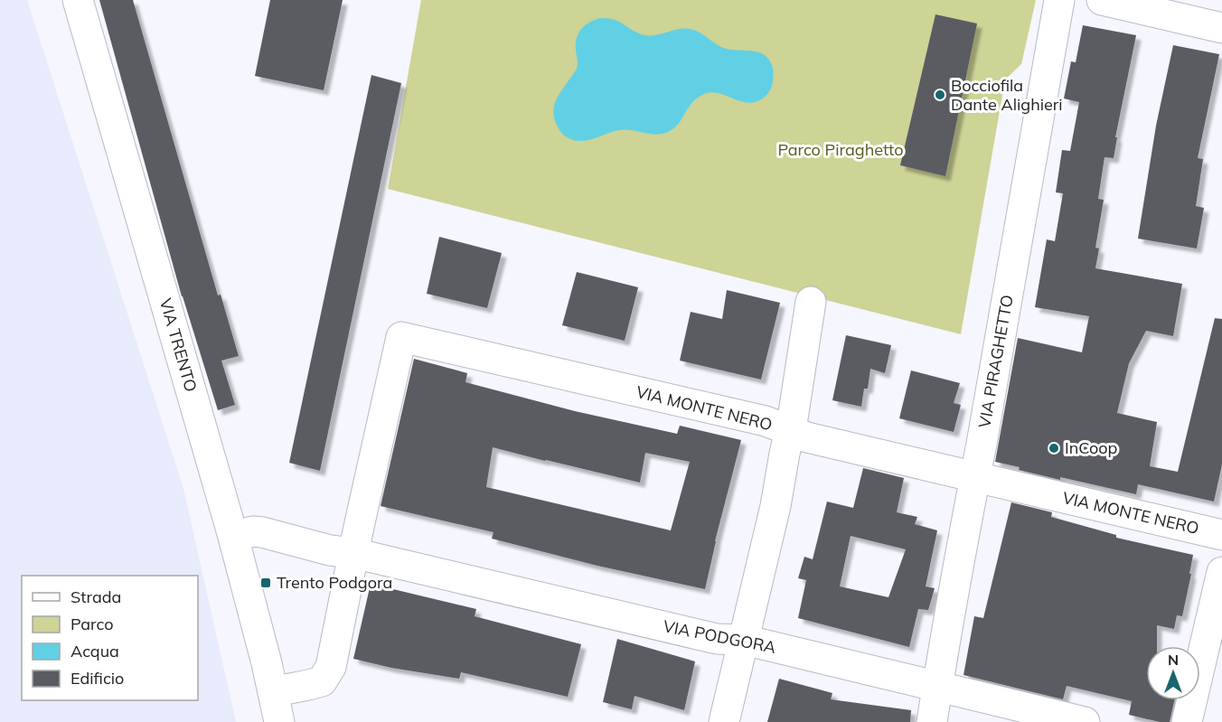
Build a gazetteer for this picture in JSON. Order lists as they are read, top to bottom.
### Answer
{
  "streets": {
    "street": [
      "VIA TRENTO",
      "VIA PIRAGHETTO",
      "VIA MONTE NERO",
      "VIA PODGORA"
    ]
  },
  "crossings": [
    ["VIA TRENTO", "VIA PODGORA"],
    ["VIA PIRAGHETTO", "VIA MONTE NERO"],
    ["VIA PIRAGHETTO", "VIA PODGORA"],
    ["VIA MONTE NERO", "VIA PODGORA"]
  ],
  "parks": ["Parco Piraghetto"],
  "places": {
    "other": ["Bocciofila Dante Alighieri", "InCoop"],
    "transit": ["Trento Podgora"]
  },
  "legend": [
    "Strada",
    "Parco",
    "Acqua",
    "Edificio"
  ],
  "north": "top"
}
